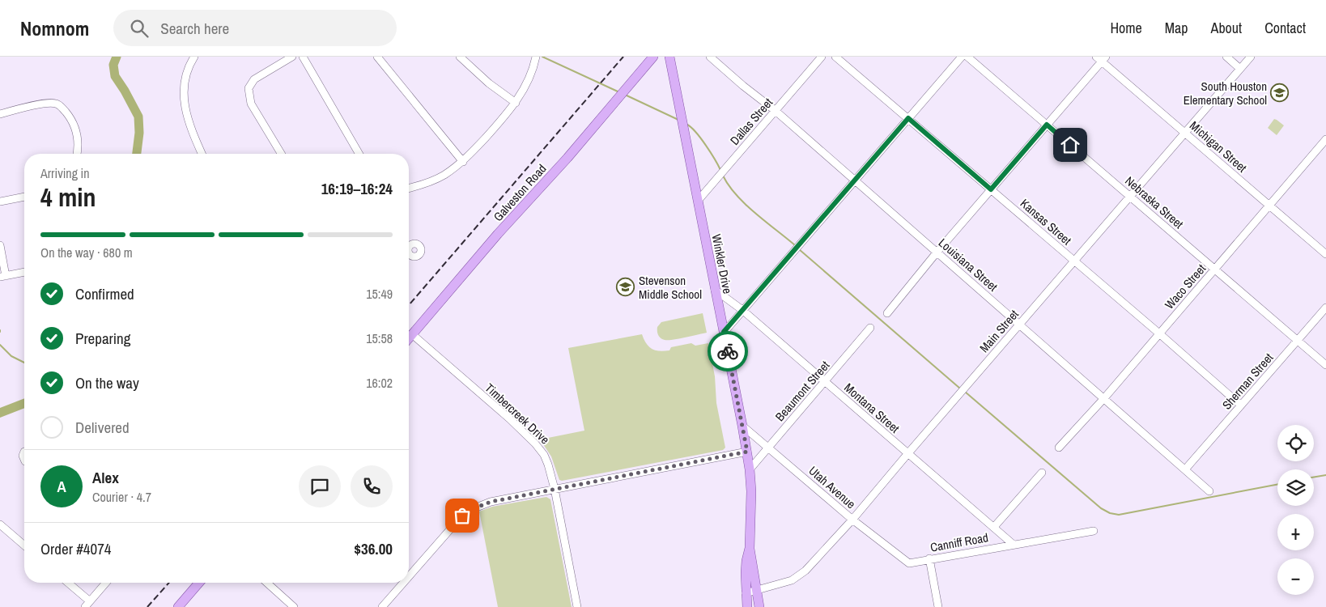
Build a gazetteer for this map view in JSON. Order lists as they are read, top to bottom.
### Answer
{
  "streets": {
    "main road": ["Galveston Road", "Winkler Drive"],
    "street": [
      "Dallas Street",
      "Michigan Street",
      "Nebraska Street",
      "Kansas Street",
      "Louisiana Street",
      "Waco Street",
      "Main Street",
      "Sherman Street",
      "Beaumont Street",
      "Montana Street",
      "Timbercreek Drive",
      "Utah Avenue",
      "Canniff Road"
    ]
  },
  "crossings": [
    ["Dallas Street", "Winkler Drive"],
    ["Dallas Street", "Louisiana Street"],
    ["Michigan Street", "Waco Street"],
    ["Michigan Street", "Main Street"],
    ["Galveston Road", "Timbercreek Drive"],
    ["Nebraska Street", "Waco Street"],
    ["Nebraska Street", "Main Street"],
    ["Nebraska Street", "Sherman Street"],
    ["Kansas Street", "Waco Street"],
    ["Kansas Street", "Main Street"],
    ["Kansas Street", "Sherman Street"],
    ["Winkler Drive", "Main Street"],
    ["Winkler Drive", "Beaumont Street"],
    ["Winkler Drive", "Montana Street"],
    ["Winkler Drive", "Utah Avenue"],
    ["Louisiana Street", "Waco Street"],
    ["Louisiana Street", "Main Street"],
    ["Louisiana Street", "Sherman Street"],
    ["Main Street", "Montana Street"],
    ["Main Street", "Utah Avenue"],
    ["Beaumont Street", "Montana Street"],
    ["Beaumont Street", "Utah Avenue"],
    ["Montana Street", "Canniff Road"],
    ["Utah Avenue", "Canniff Road"]
  ],
  "places": {
    "school or university": ["South Houston Elementary School", "Stevenson Middle School"]
  },
  "page": {
    "header": "Nomnom",
    "search": "Search here",
    "nav": [
      "Home",
      "Map",
      "About",
      "Contact"
    ],
    "heading": ["4 min", "Arriving in", "16:19–16:24"],
    "panel": [
      "Alex",
      "Courier · 4.7",
      "Order #4074",
      "$36.00"
    ],
    "bar": "On the way · 680 m",
    "list": [
      ["Confirmed", "15:49"],
      ["Preparing", "15:58"],
      ["On the way", "16:02"],
      "Delivered"
    ],
    "map_buttons": ["+", "−"],
    "round": "A"
  }
}
